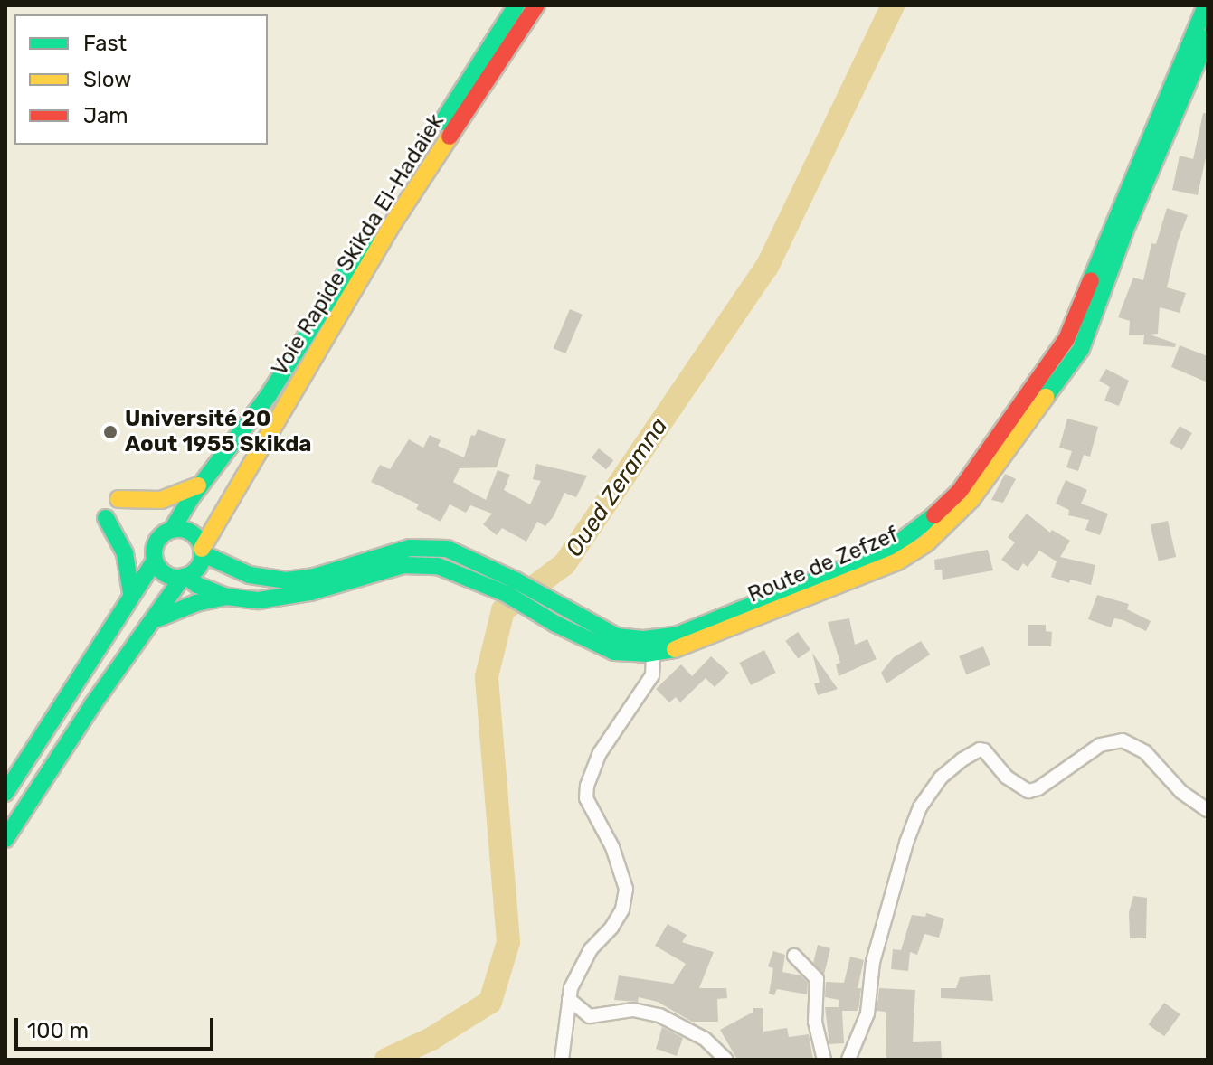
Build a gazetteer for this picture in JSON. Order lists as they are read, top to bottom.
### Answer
{
  "streets": {
    "main road": ["Voie Rapide Skikda El-Hadaiek", "Route de Zefzef"]
  },
  "crossings": [
    ["Voie Rapide Skikda El-Hadaiek", "Route de Zefzef"]
  ],
  "water": ["Oued Zeramna"],
  "places": ["Université 20 Aout 1955 Skikda"],
  "legend": ["Fast", "Slow", "Jam"],
  "scale_bar": "100 m"
}
